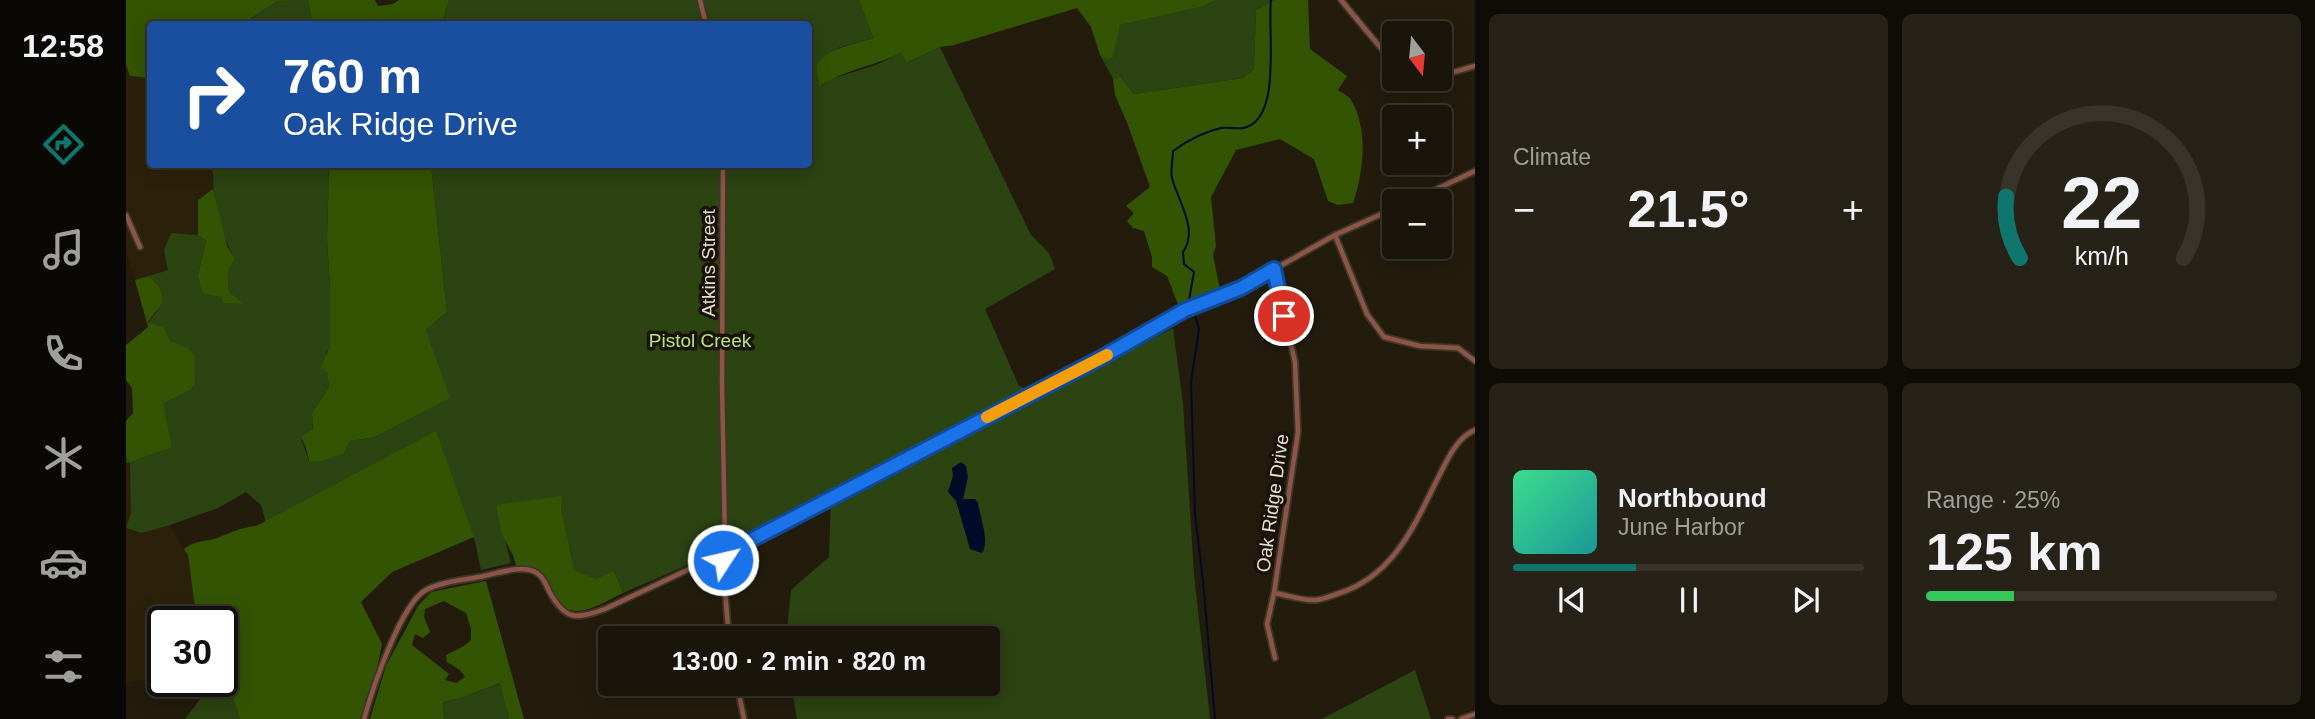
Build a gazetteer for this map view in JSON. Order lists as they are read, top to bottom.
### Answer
{
  "streets": {
    "street": ["Atkins Street", "Oak Ridge Drive"]
  },
  "parks": ["Pistol Creek"],
  "north": "bottom",
  "page": {
    "tabs": "12:58",
    "tile": [
      "Climate",
      ["Range · 25%", "125 km"]
    ],
    "map_buttons": ["+", "−"],
    "turn": ["760 m", "Oak Ridge Drive"],
    "heat": ["−", "21.5°", "+"],
    "song": ["Northbound", "June Harbor"],
    "limit": "30",
    "trip": "13:00 · 2 min · 820 m",
    "gauge": ["22", "km/h"]
  }
}
